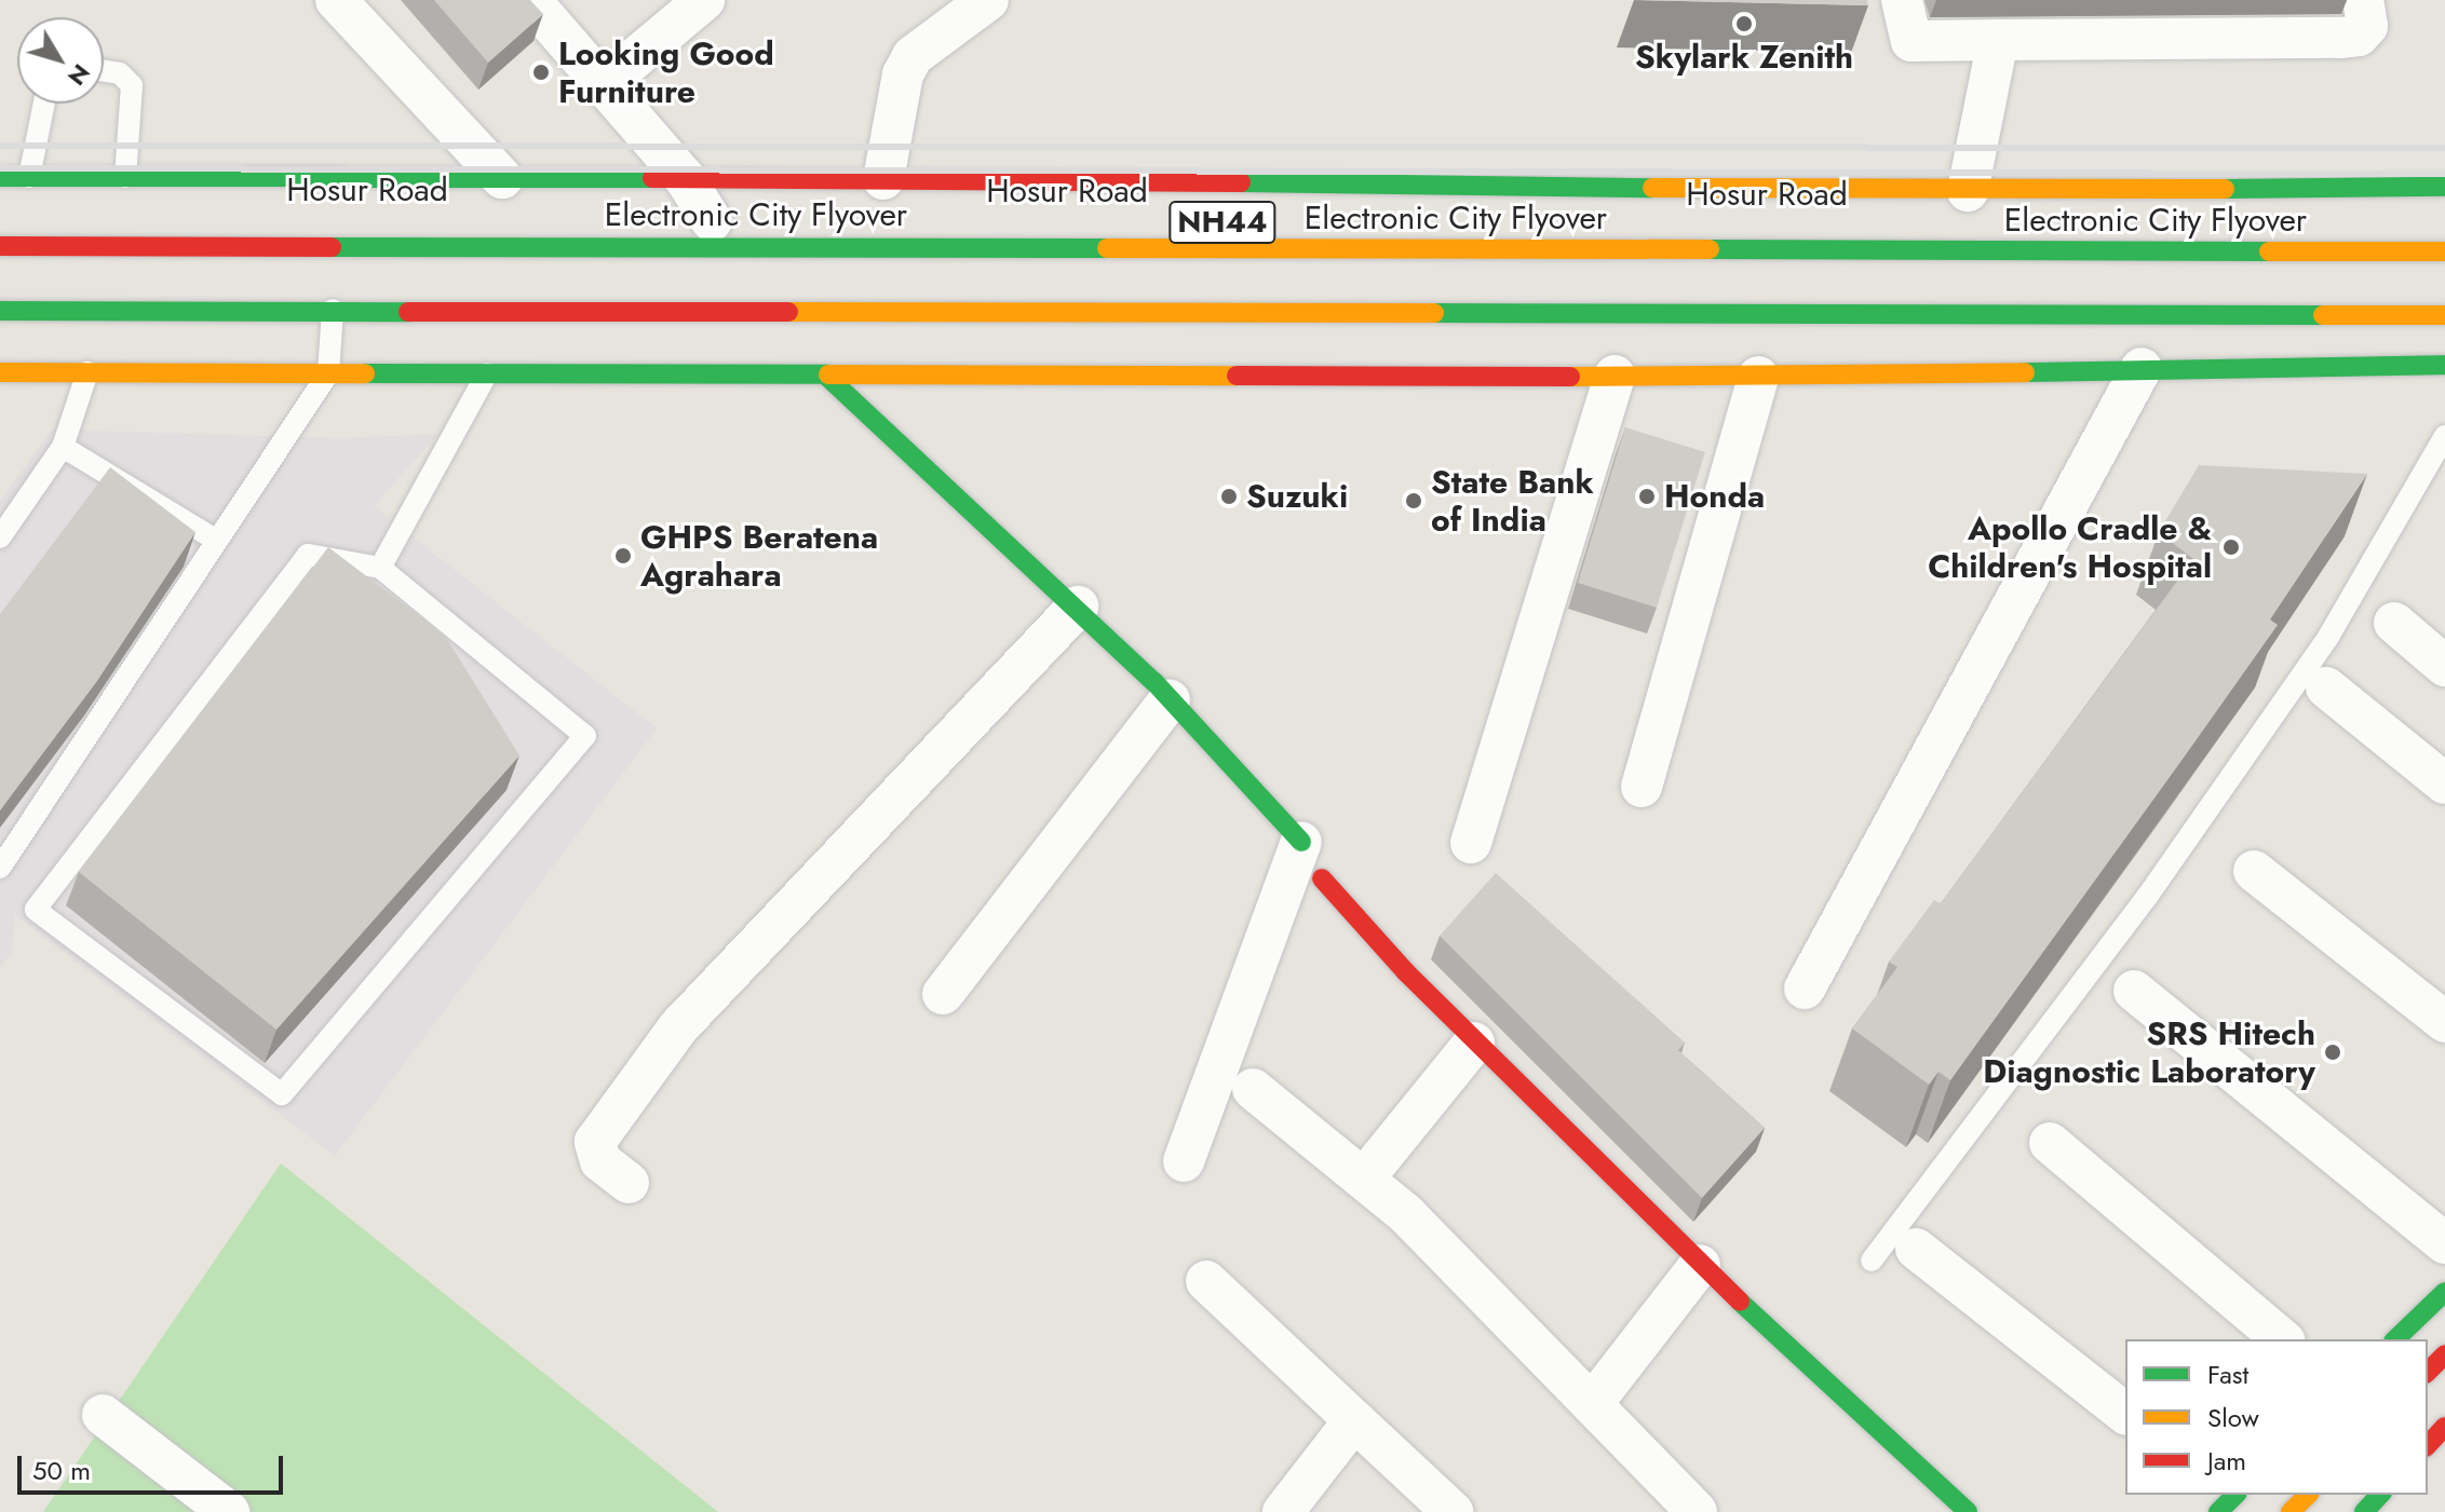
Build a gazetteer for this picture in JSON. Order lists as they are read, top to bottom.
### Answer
{
  "streets": {
    "main road": ["Electronic City Flyover"]
  },
  "places": [
    "Skylark Zenith",
    "Looking Good Furniture",
    "Suzuki",
    "Honda",
    "State Bank of India",
    "Apollo Cradle & Children's Hospital",
    "GHPS Beratena Agrahara",
    "SRS Hitech Diagnostic Laboratory"
  ],
  "legend": ["Fast", "Slow", "Jam"],
  "scale_bar": "50 m",
  "north": "bottom right"
}
